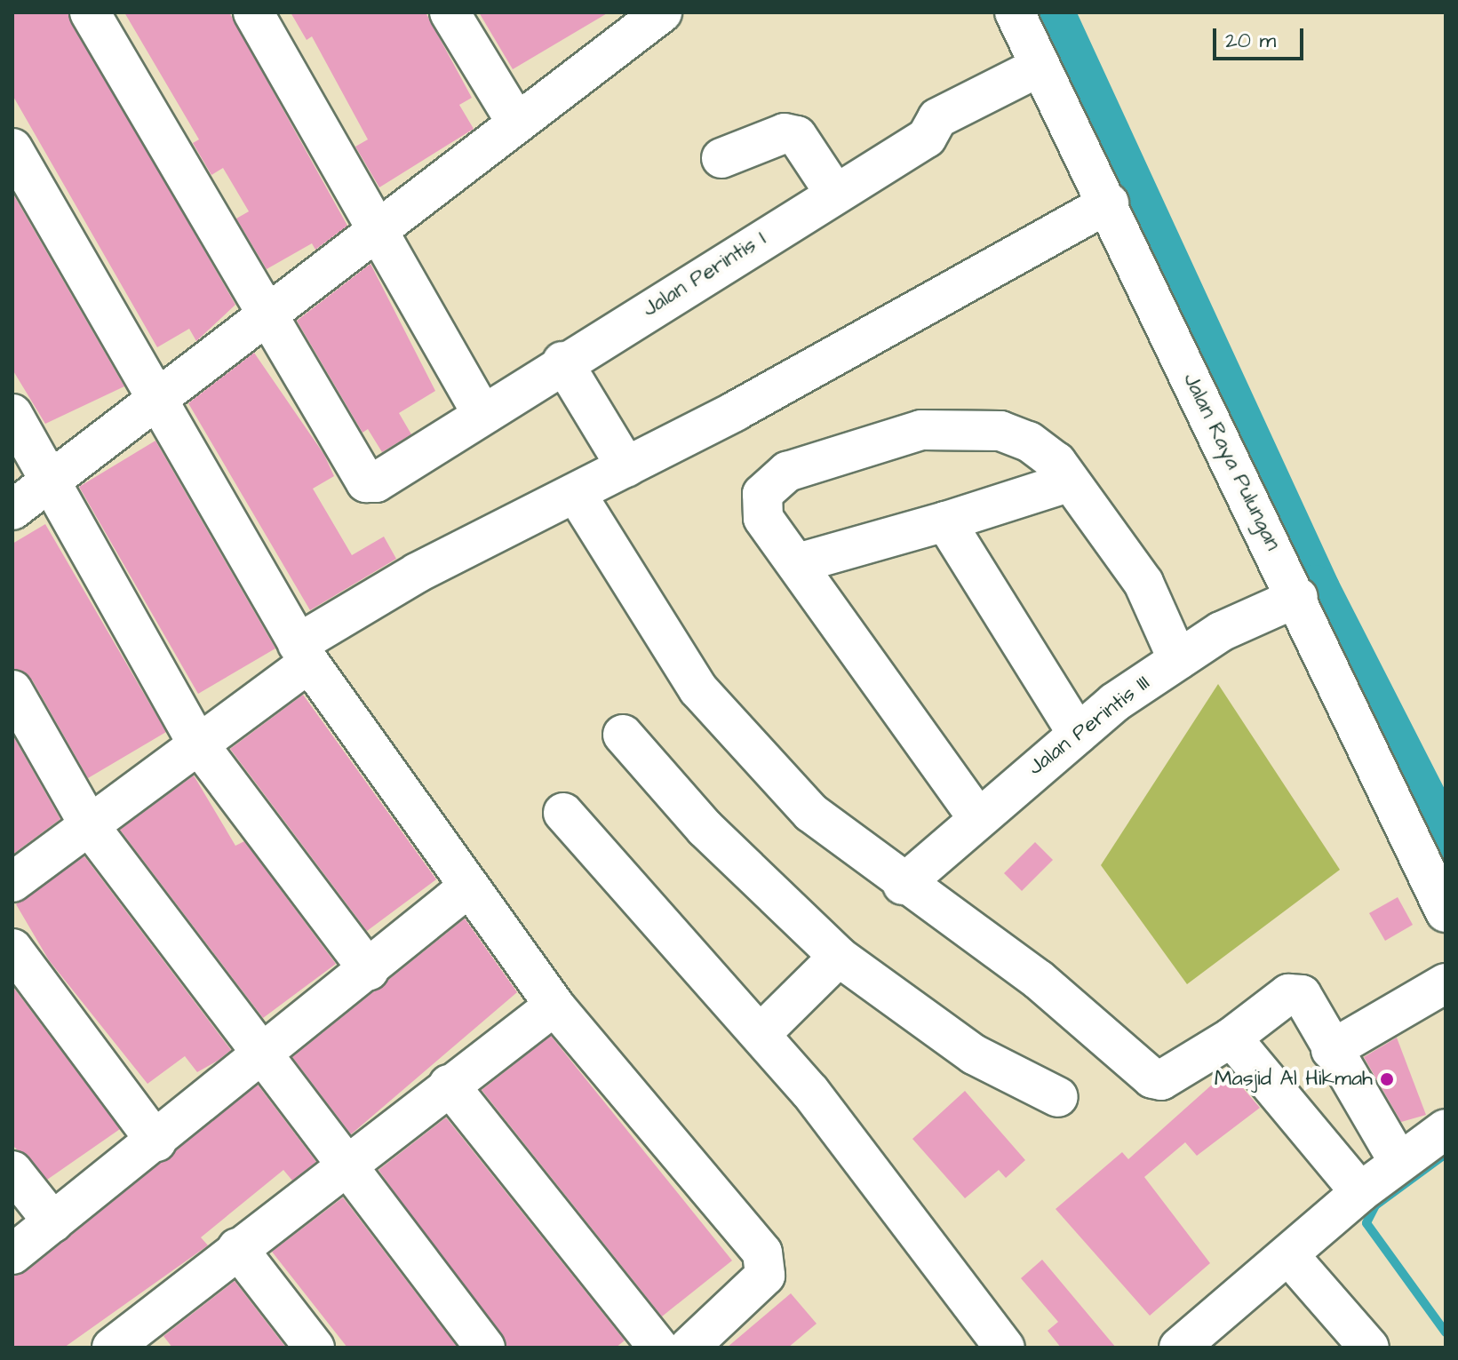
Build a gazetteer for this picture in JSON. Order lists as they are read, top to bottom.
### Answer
{
  "streets": {
    "street": ["Jalan Perintis I", "Jalan Raya Pulungan", "Jalan Perintis III"]
  },
  "crossings": [
    ["Jalan Perintis I", "Jalan Raya Pulungan"],
    ["Jalan Raya Pulungan", "Jalan Perintis III"]
  ],
  "places": ["Masjid Al Hikmah"],
  "scale_bar": "20 m"
}
